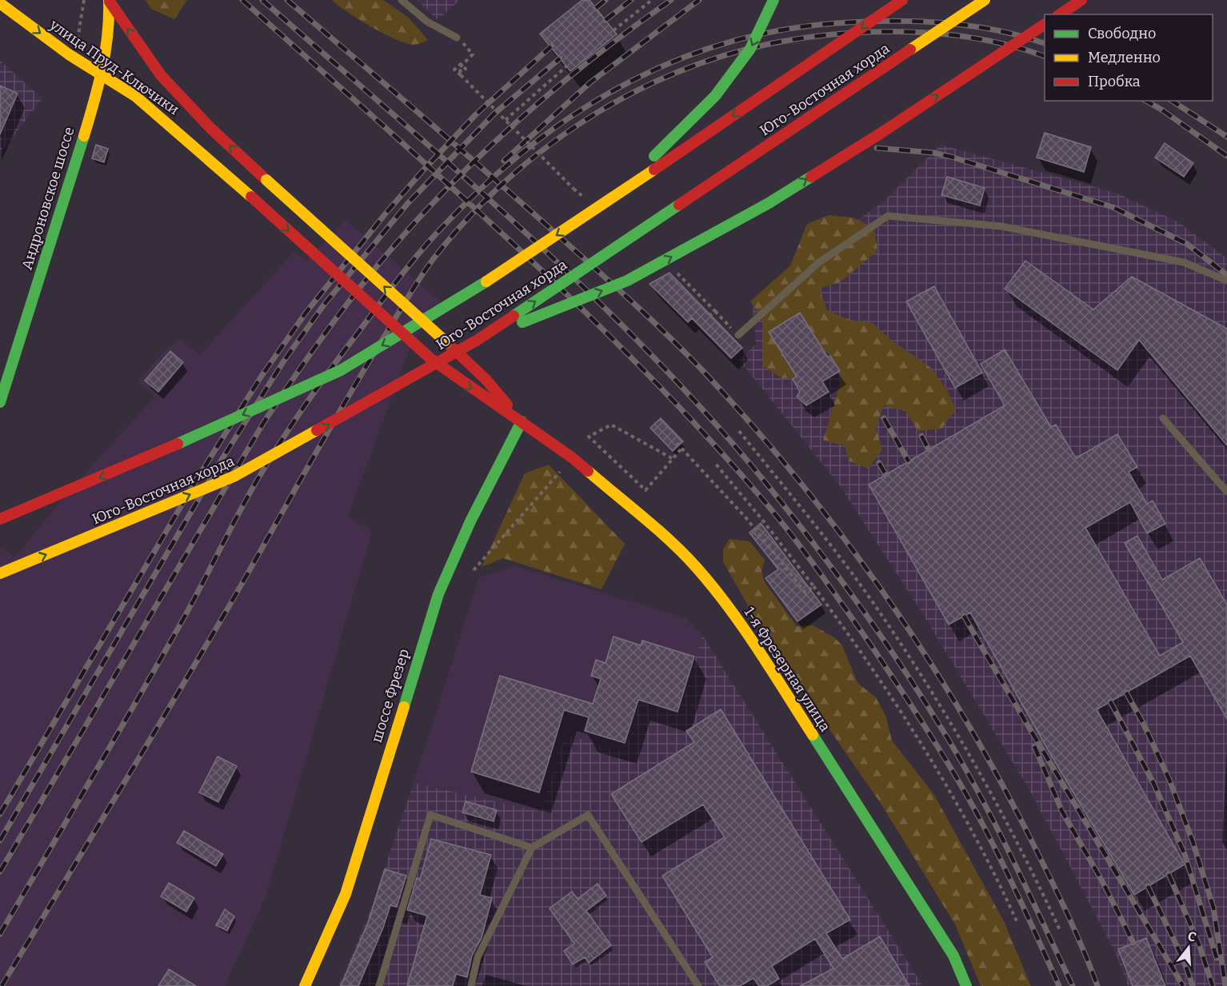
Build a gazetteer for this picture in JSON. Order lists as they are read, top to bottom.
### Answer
{
  "streets": {
    "main road": [
      "улица Пруд-Ключики",
      "Юго-Восточная хорда",
      "Андроновское шоссе",
      "1-я Фрезерная улица",
      "шоссе Фрезер"
    ]
  },
  "crossings": [
    ["улица Пруд-Ключики", "Андроновское шоссе"],
    ["улица Пруд-Ключики", "1-я Фрезерная улица"],
    ["1-я Фрезерная улица", "шоссе Фрезер"]
  ],
  "legend": ["Свободно", "Медленно", "Пробка"],
  "north": "top"
}
